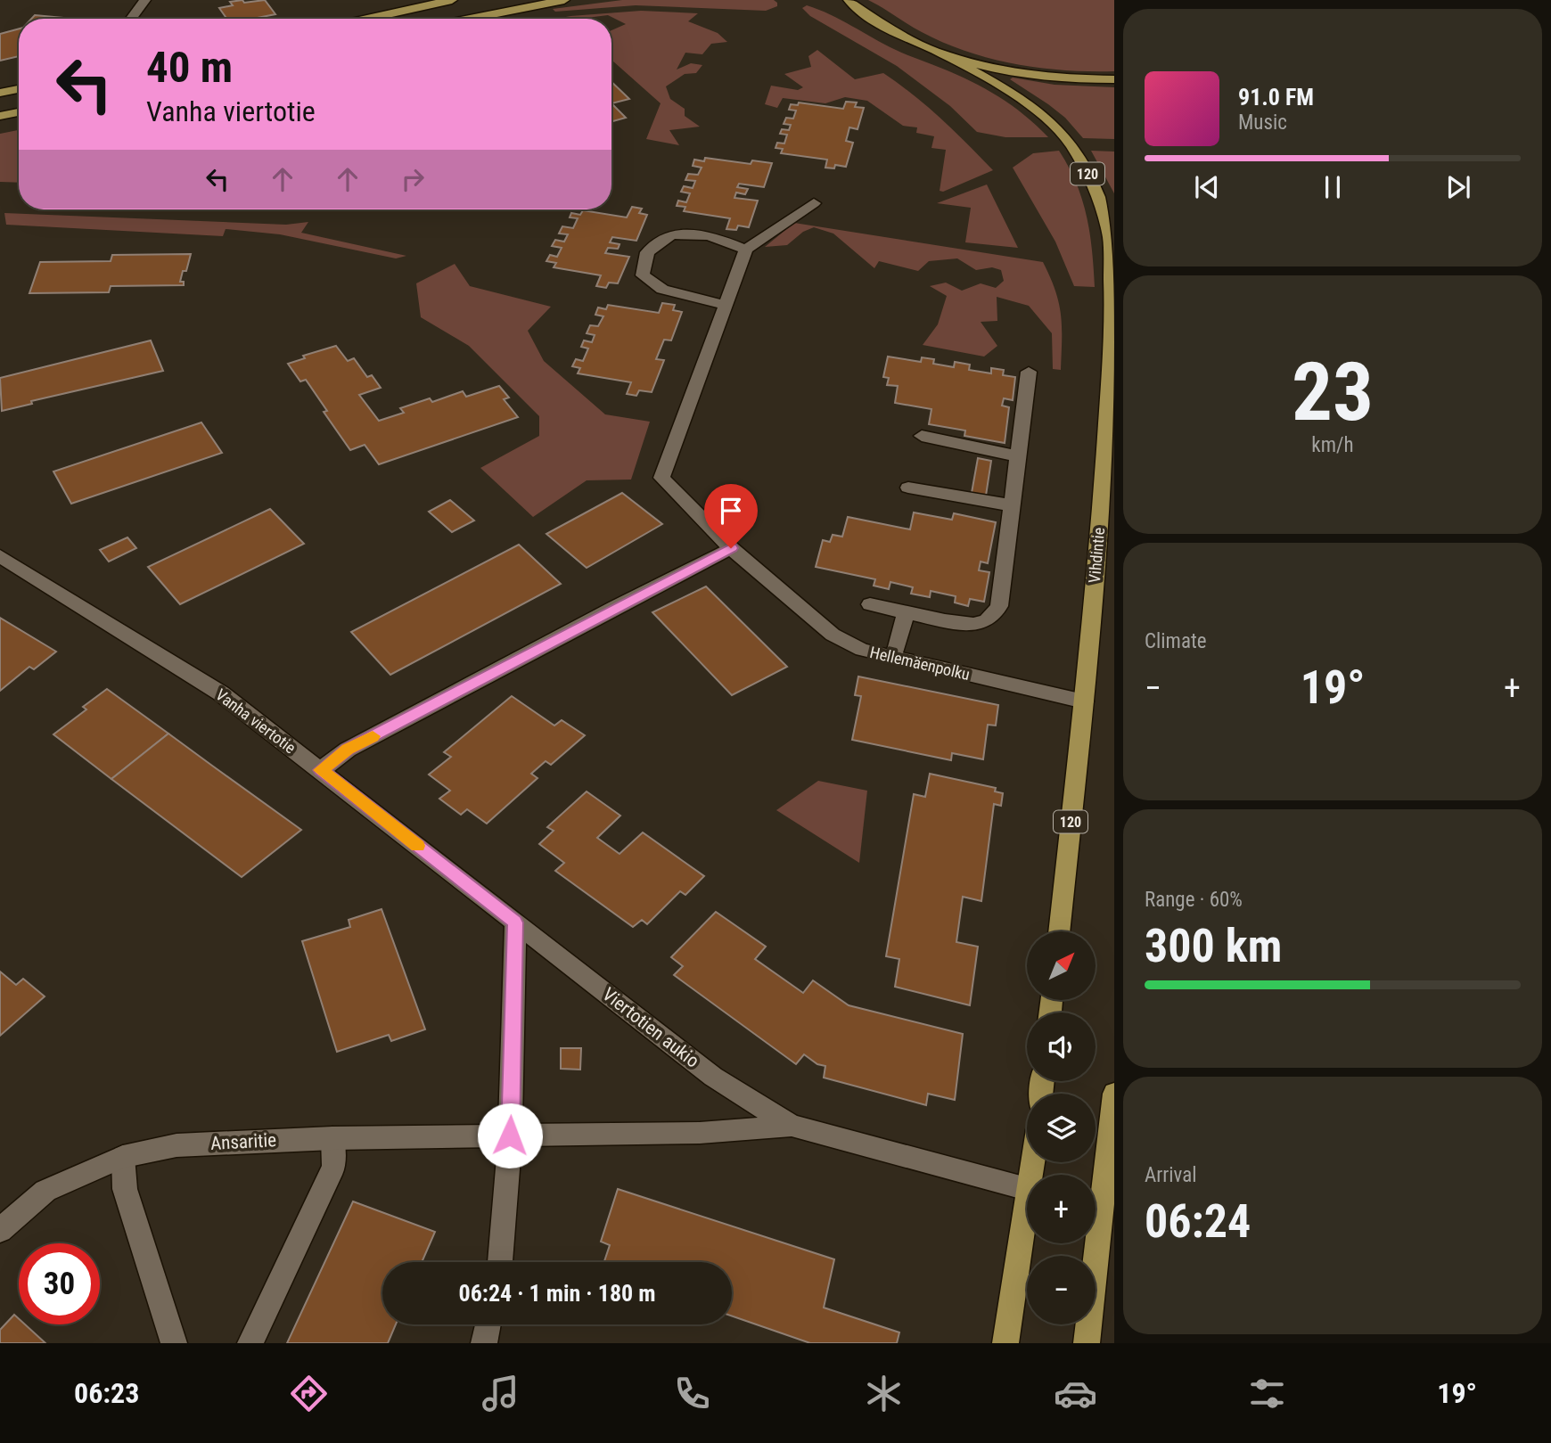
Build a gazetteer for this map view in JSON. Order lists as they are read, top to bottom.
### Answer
{
  "streets": {
    "main road": ["120", "Vihdintie"],
    "street": [
      "Hellemäenpolku",
      "Vanha viertotie",
      "Viertotien aukio",
      "Ansaritie"
    ]
  },
  "crossings": [
    ["Vihdintie", "Hellemäenpolku"],
    ["Vanha viertotie", "Viertotien aukio"],
    ["Viertotien aukio", "Ansaritie"]
  ],
  "north": "top right",
  "page": {
    "turn": ["40 m", "Vanha viertotie"],
    "song": ["91.0 FM", "Music"],
    "tile": [
      ["23", "km/h"],
      "Climate",
      ["Range · 60%", "300 km"],
      ["Arrival", "06:24"]
    ],
    "heat": ["−", "19°", "+"],
    "map_buttons": ["+", "−"],
    "limit": "30",
    "trip": "06:24 · 1 min · 180 m",
    "tabs": ["06:23", "19°"]
  }
}
